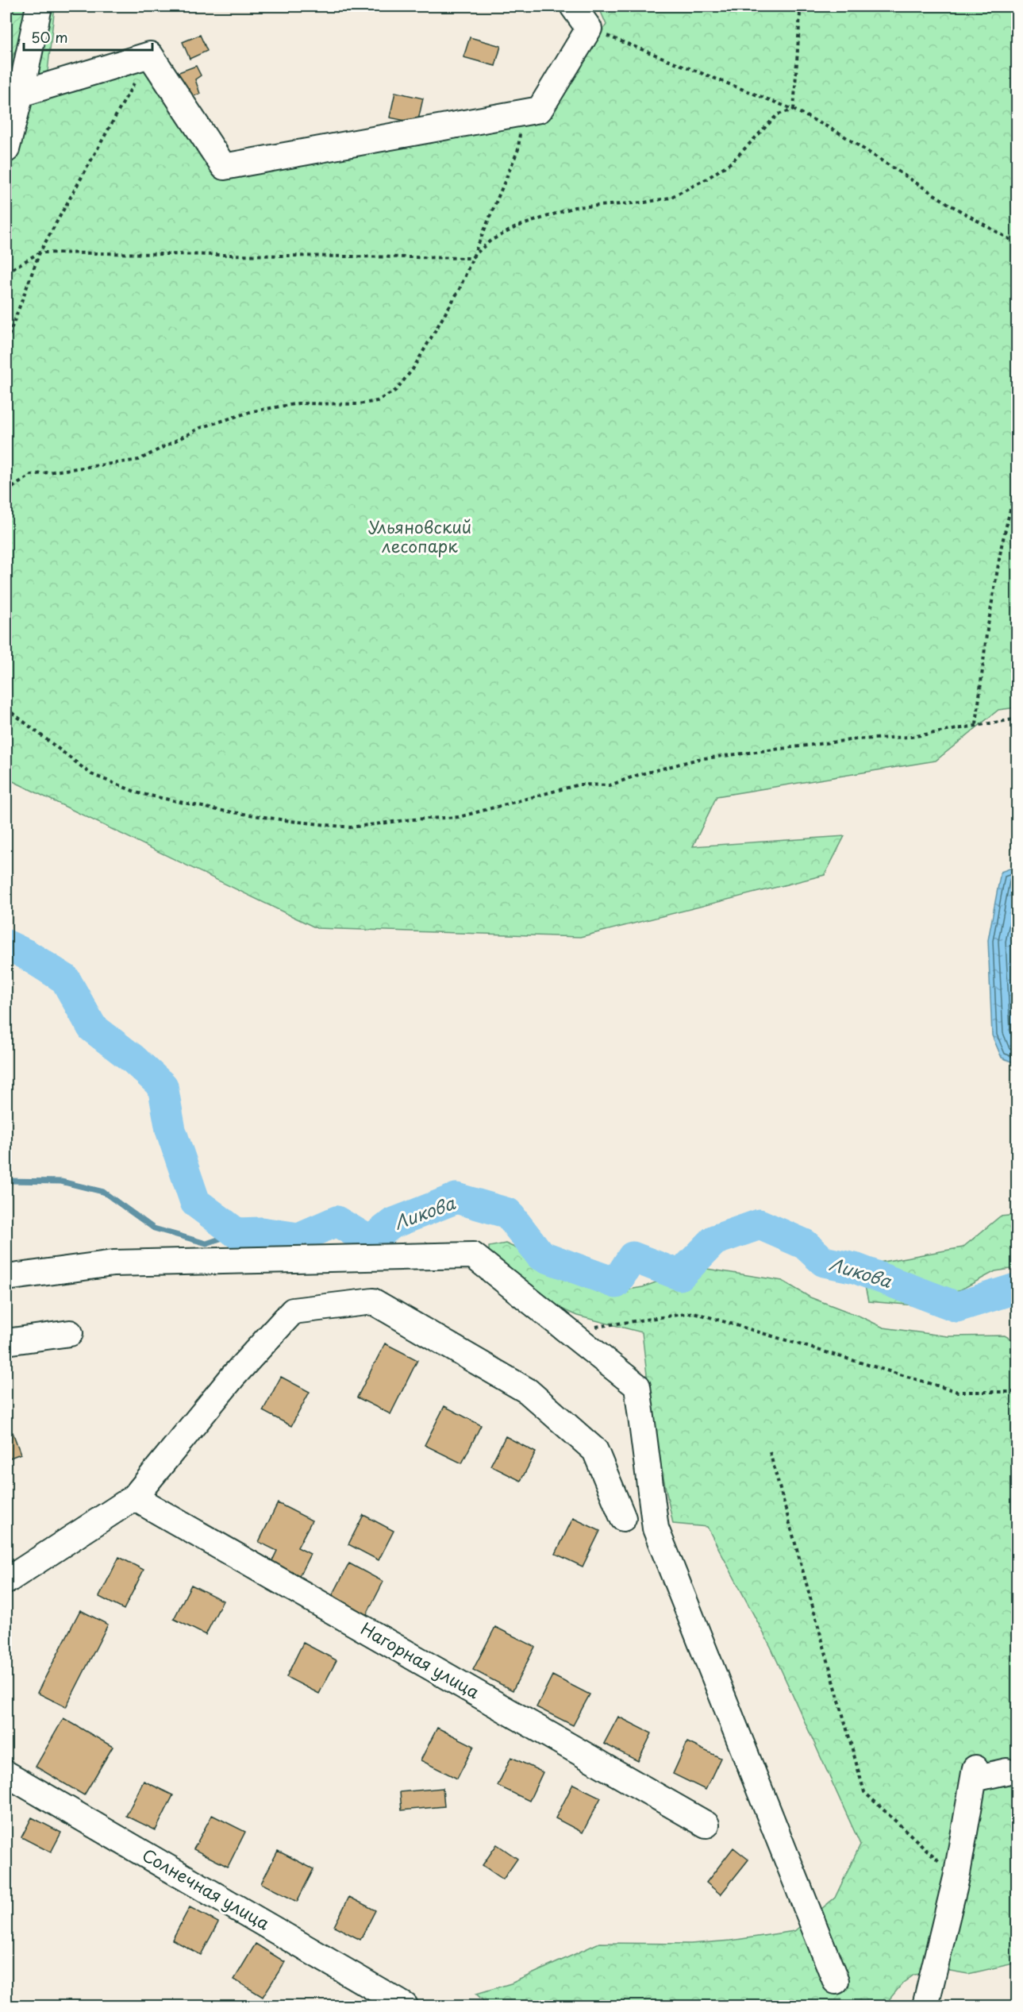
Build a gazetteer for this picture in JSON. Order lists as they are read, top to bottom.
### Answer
{
  "streets": {
    "street": ["Нагорная улица", "Солнечная улица"]
  },
  "water": ["Ликова"],
  "parks": ["Ульяновский лесопарк"],
  "scale_bar": "50 m"
}
